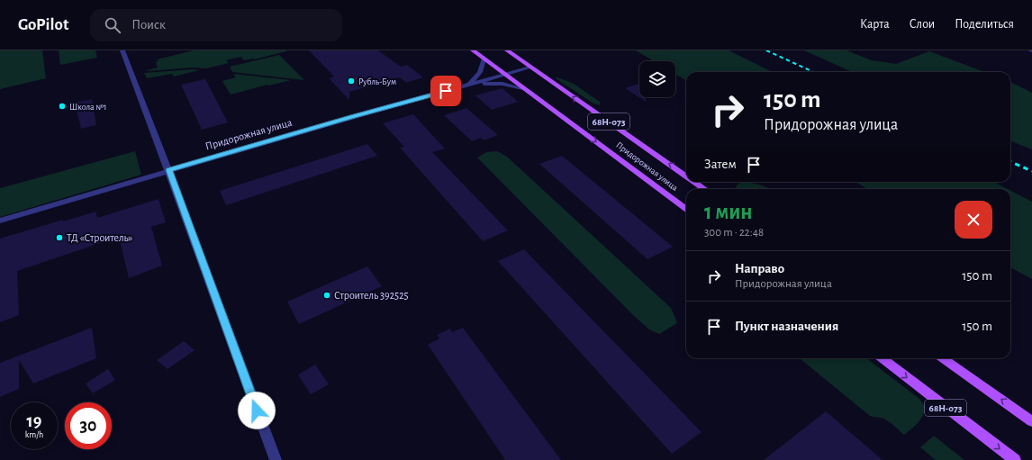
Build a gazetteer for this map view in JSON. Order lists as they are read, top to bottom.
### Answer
{
  "streets": {
    "main road": ["68Н-073", "Придорожная улица"]
  },
  "places": [
    "Рубль-Бум",
    "Школа №1",
    "ТД «Строитель»",
    "Строитель 392525"
  ],
  "page": {
    "header": "GoPilot",
    "search": "Поиск",
    "nav": ["Карта", "Слои", "Поделиться"],
    "turn": ["150 m", "Придорожная улица"],
    "then": "Затем",
    "heading": ["1 мин", "300 m · 22:48"],
    "list": [
      {
        "name": "Направо",
        "note": "Придорожная улица",
        "value": "150 m"
      },
      {
        "name": "Пункт назначения",
        "value": "150 m"
      }
    ],
    "speed": "19 km/h",
    "limit": "30"
  }
}
